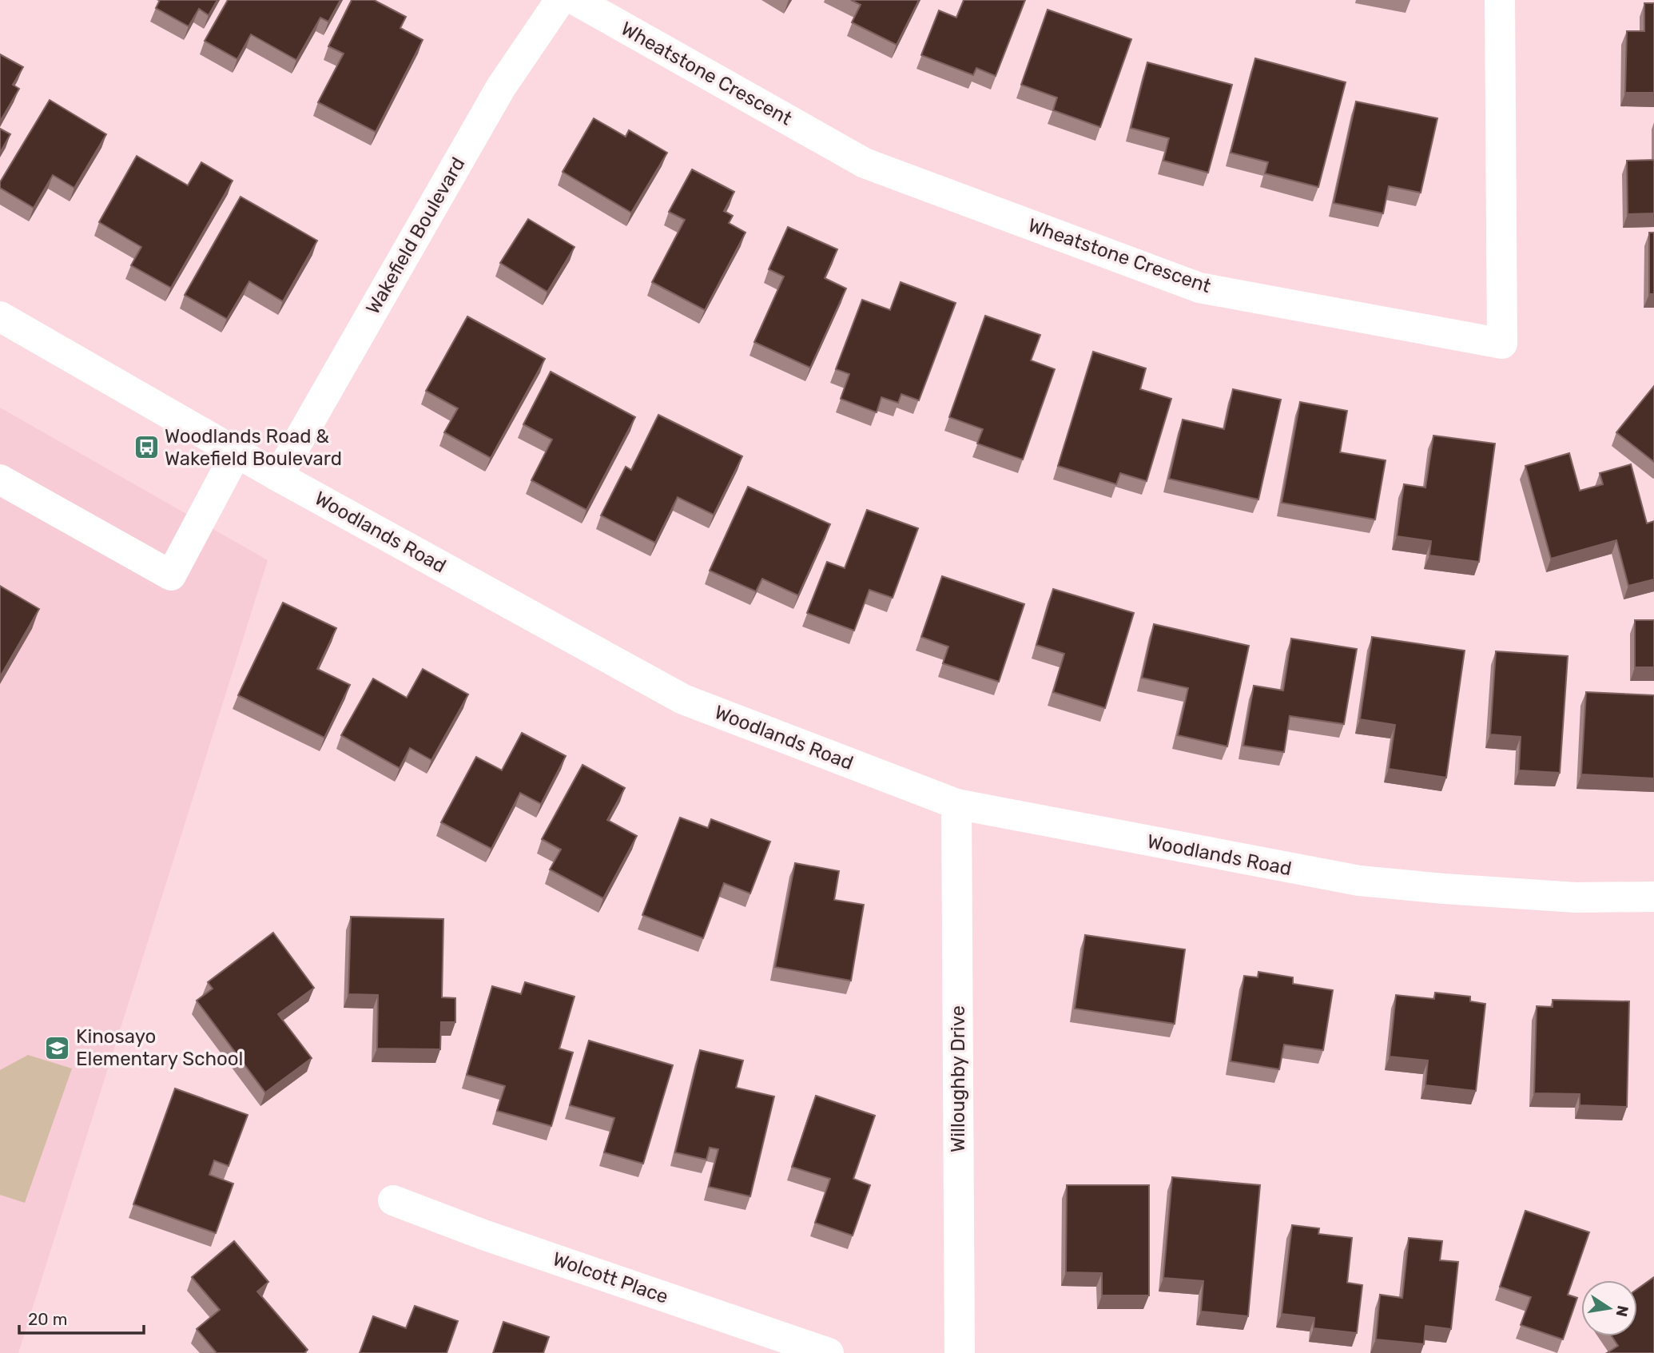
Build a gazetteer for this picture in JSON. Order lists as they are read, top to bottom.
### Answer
{
  "streets": {
    "street": [
      "Wheatstone Crescent",
      "Wakefield Boulevard",
      "Woodlands Road",
      "Willoughby Drive",
      "Wolcott Place"
    ]
  },
  "crossings": [
    ["Wakefield Boulevard", "Woodlands Road"],
    ["Woodlands Road", "Willoughby Drive"]
  ],
  "places": {
    "bus stop": ["Woodlands Road & Wakefield Boulevard"],
    "school or university": ["Kinosayo Elementary School"]
  },
  "scale_bar": "20 m",
  "north": "right"
}
